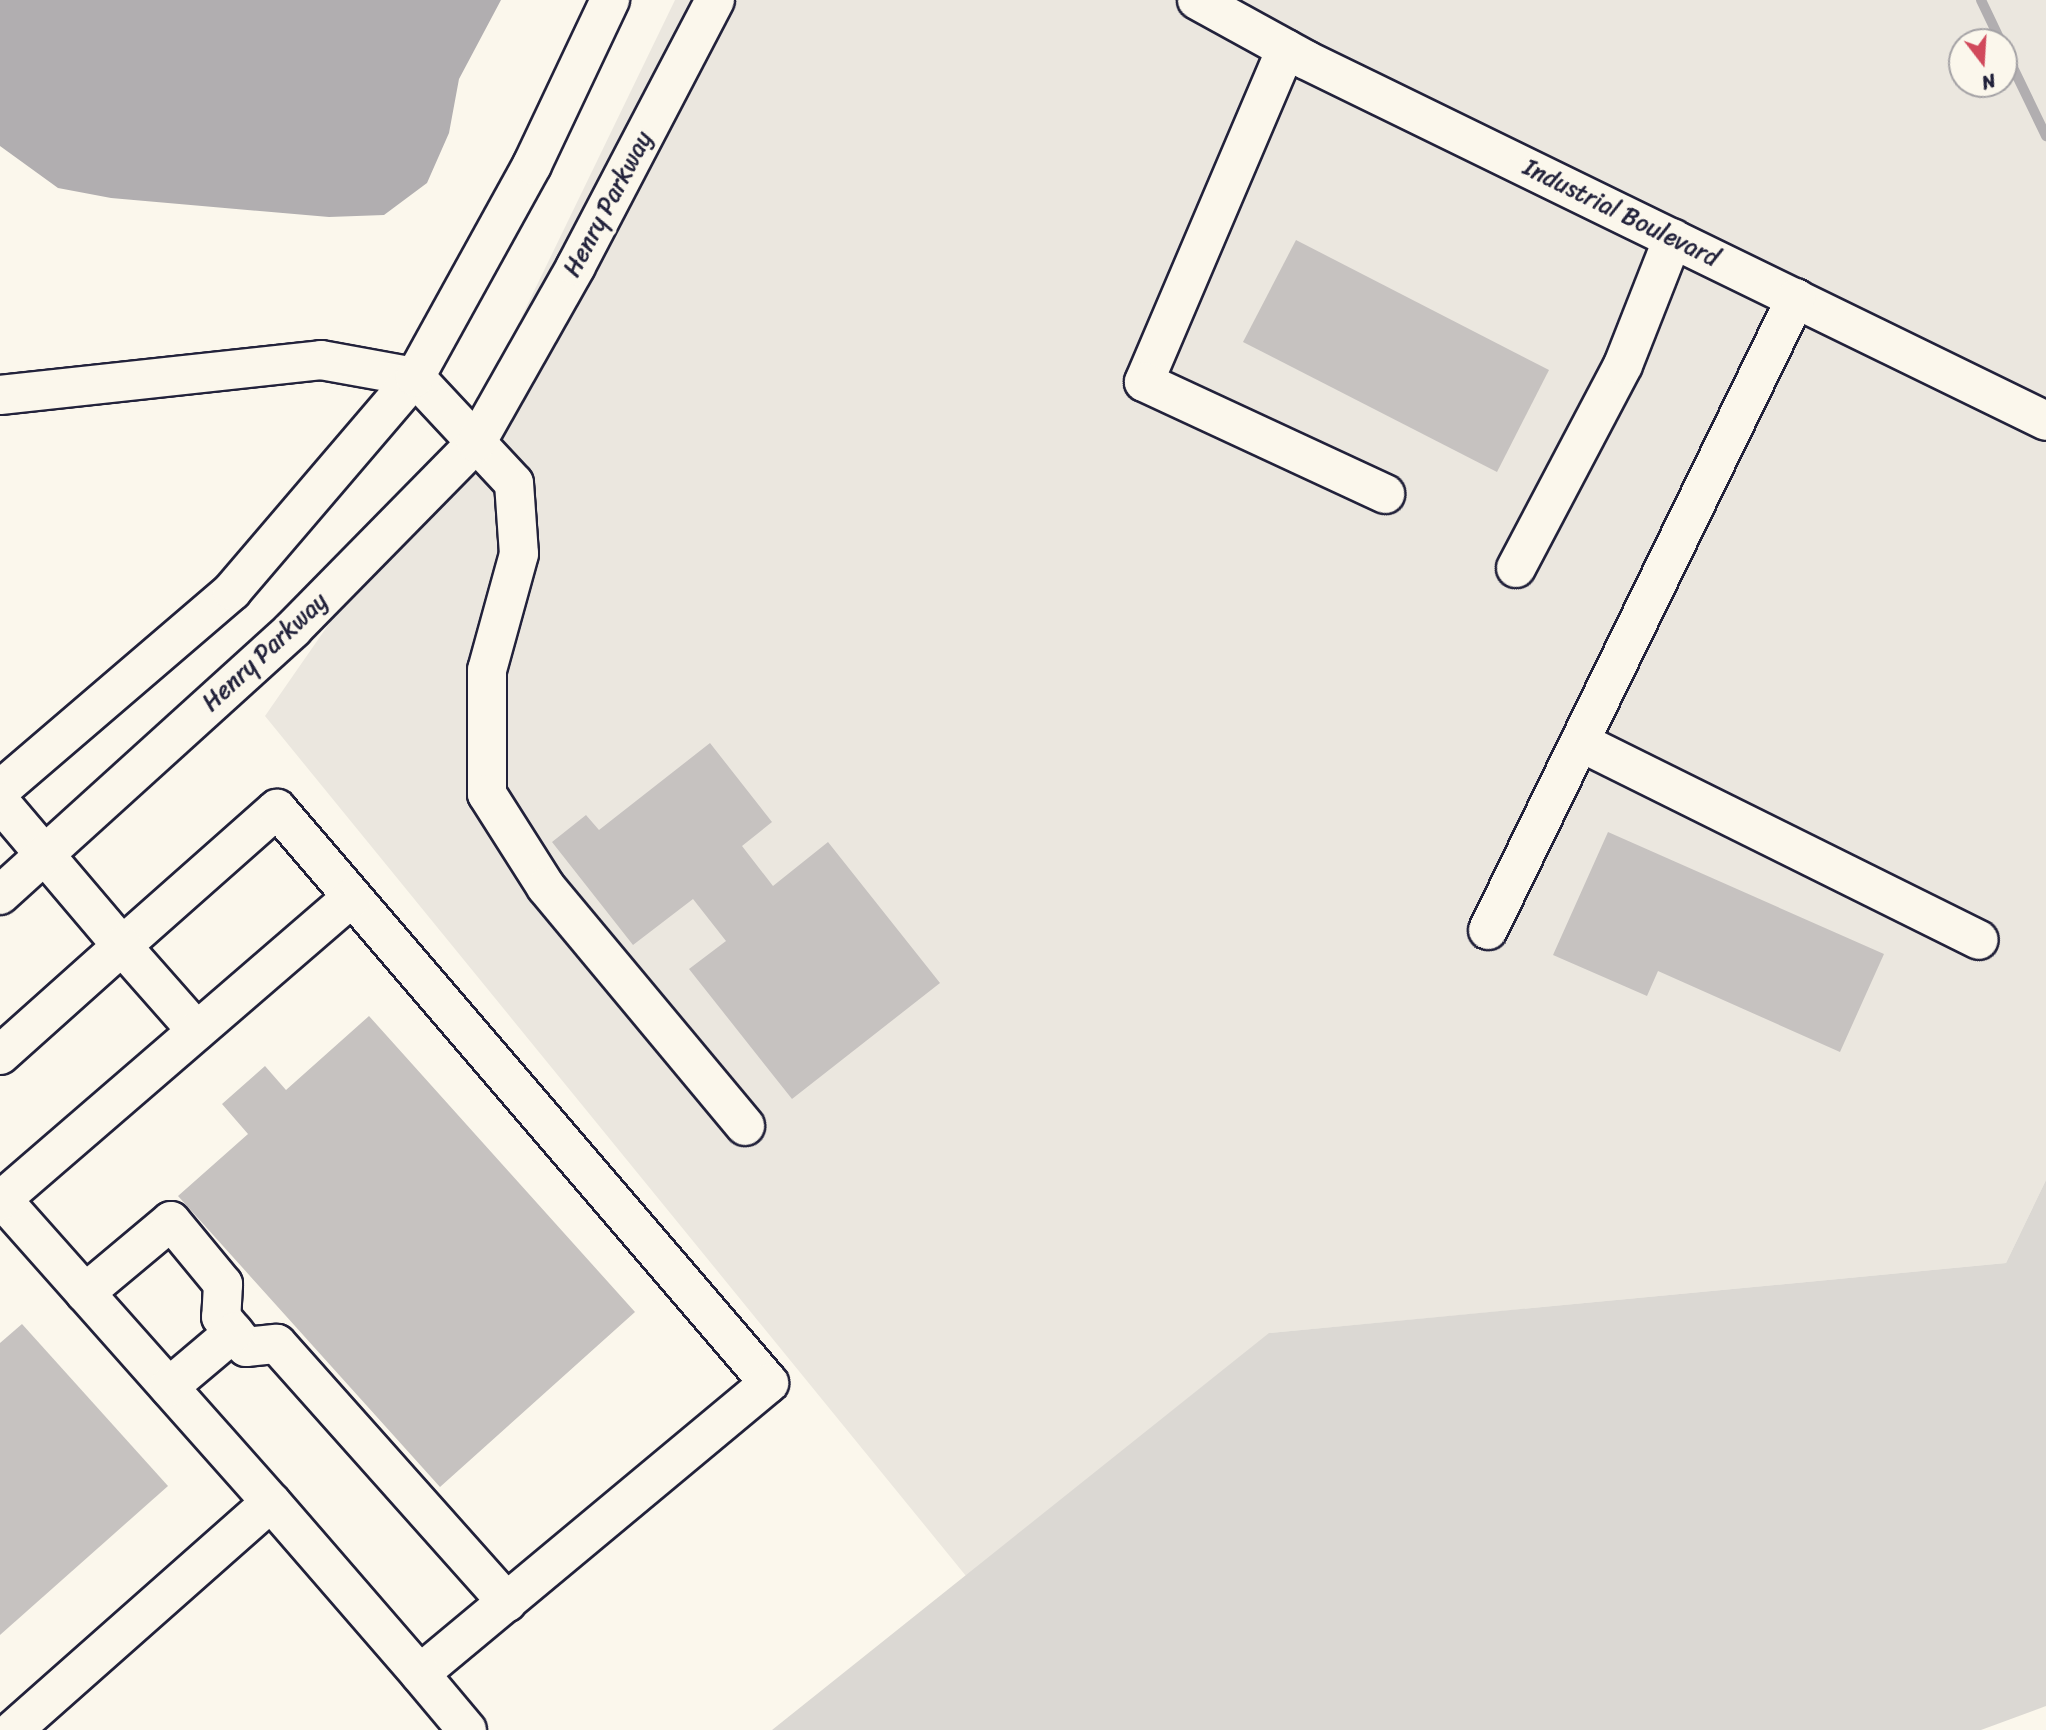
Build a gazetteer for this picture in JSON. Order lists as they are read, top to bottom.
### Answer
{
  "streets": {
    "street": ["Henry Parkway", "Industrial Boulevard"]
  },
  "north": "bottom"
}
